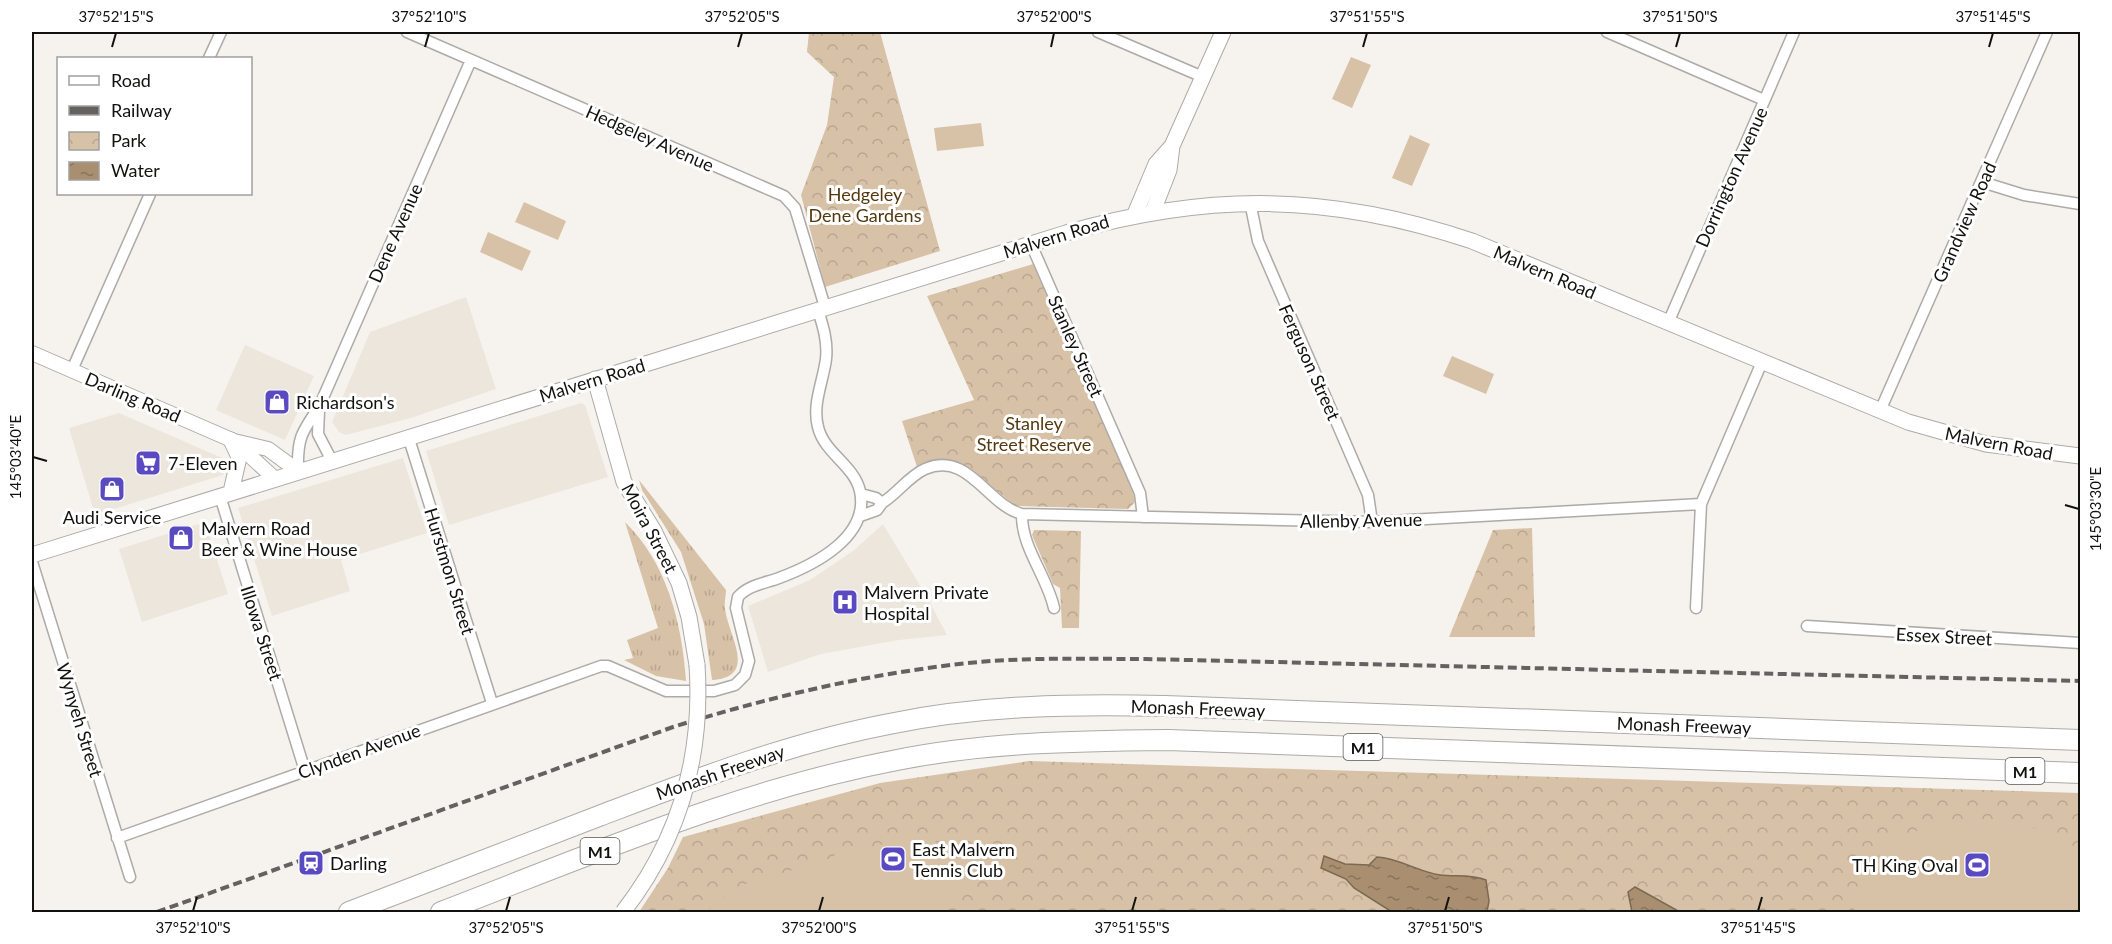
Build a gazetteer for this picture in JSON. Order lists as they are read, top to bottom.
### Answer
{
  "streets": {
    "highway": ["Monash Freeway", "M1"],
    "main road": ["Malvern Road", "Moira Street"],
    "street": [
      "Hedgeley Avenue",
      "Dorrington Avenue",
      "Grandview Road",
      "Dene Avenue",
      "Stanley Street",
      "Ferguson Street",
      "Darling Road",
      "Allenby Avenue",
      "Hurstmon Street",
      "Illowa Street",
      "Essex Street",
      "Wynyeh Street",
      "Clynden Avenue"
    ]
  },
  "crossings": [
    ["Hedgeley Avenue", "Dene Avenue"],
    ["Hedgeley Avenue", "Malvern Road"],
    ["Dorrington Avenue", "Malvern Road"],
    ["Grandview Road", "Malvern Road"],
    ["Dene Avenue", "Malvern Road"],
    ["Dene Avenue", "Darling Road"],
    ["Malvern Road", "Stanley Street"],
    ["Malvern Road", "Ferguson Street"],
    ["Malvern Road", "Darling Road"],
    ["Malvern Road", "Moira Street"],
    ["Malvern Road", "Hurstmon Street"],
    ["Malvern Road", "Illowa Street"],
    ["Stanley Street", "Allenby Avenue"],
    ["Ferguson Street", "Allenby Avenue"],
    ["Hurstmon Street", "Clynden Avenue"],
    ["Illowa Street", "Clynden Avenue"],
    ["Wynyeh Street", "Clynden Avenue"]
  ],
  "parks": ["Hedgeley Dene Gardens", "Stanley Street Reserve"],
  "places": {
    "shop": ["Richardson's", "Audi Service", "Malvern Road Beer & Wine House"],
    "supermarket": ["7-Eleven"],
    "hospital": ["Malvern Private Hospital"],
    "sports": ["East Malvern Tennis Club", "TH King Oval"],
    "station": ["Darling"]
  },
  "legend": [
    "Road",
    "Railway",
    "Park",
    "Water"
  ],
  "coordinates": [
    "37°52'15\"S",
    "37°52'10\"S",
    "37°52'05\"S",
    "37°52'00\"S",
    "37°51'55\"S",
    "37°51'50\"S",
    "37°51'45\"S",
    "145°03'40\"E",
    "145°03'30\"E"
  ]
}
